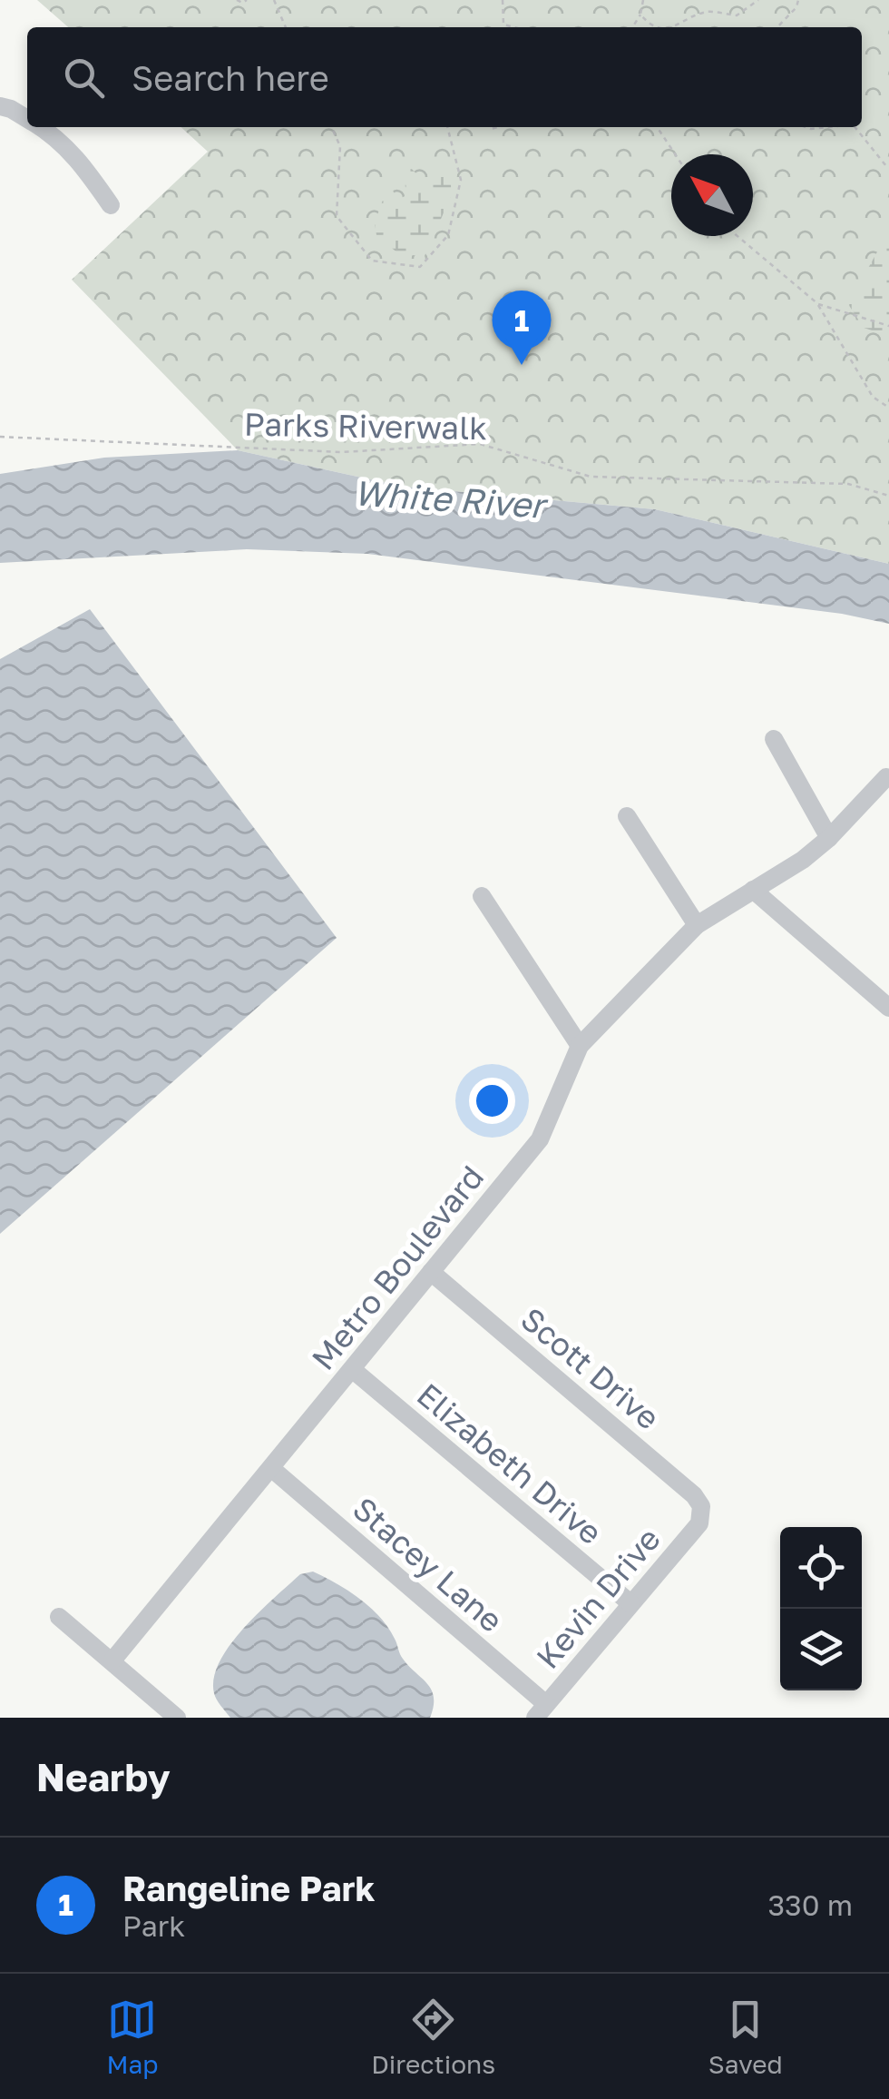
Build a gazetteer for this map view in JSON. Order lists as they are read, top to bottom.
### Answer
{
  "streets": {
    "street": [
      "Metro Boulevard",
      "Scott Drive",
      "Elizabeth Drive",
      "Stacey Lane",
      "Kevin Drive"
    ],
    "path": ["Parks Riverwalk"]
  },
  "crossings": [
    ["Metro Boulevard", "Scott Drive"],
    ["Metro Boulevard", "Elizabeth Drive"],
    ["Metro Boulevard", "Stacey Lane"],
    ["Scott Drive", "Kevin Drive"],
    ["Elizabeth Drive", "Kevin Drive"],
    ["Stacey Lane", "Kevin Drive"]
  ],
  "water": ["White River"],
  "north": "top left",
  "page": {
    "search": "Search here",
    "pins": "1",
    "heading": "Nearby",
    "list": [
      {
        "mark": "1",
        "name": "Rangeline Park",
        "note": "Park",
        "value": "330 m"
      }
    ],
    "nav": ["Map", "Directions", "Saved"]
  }
}
